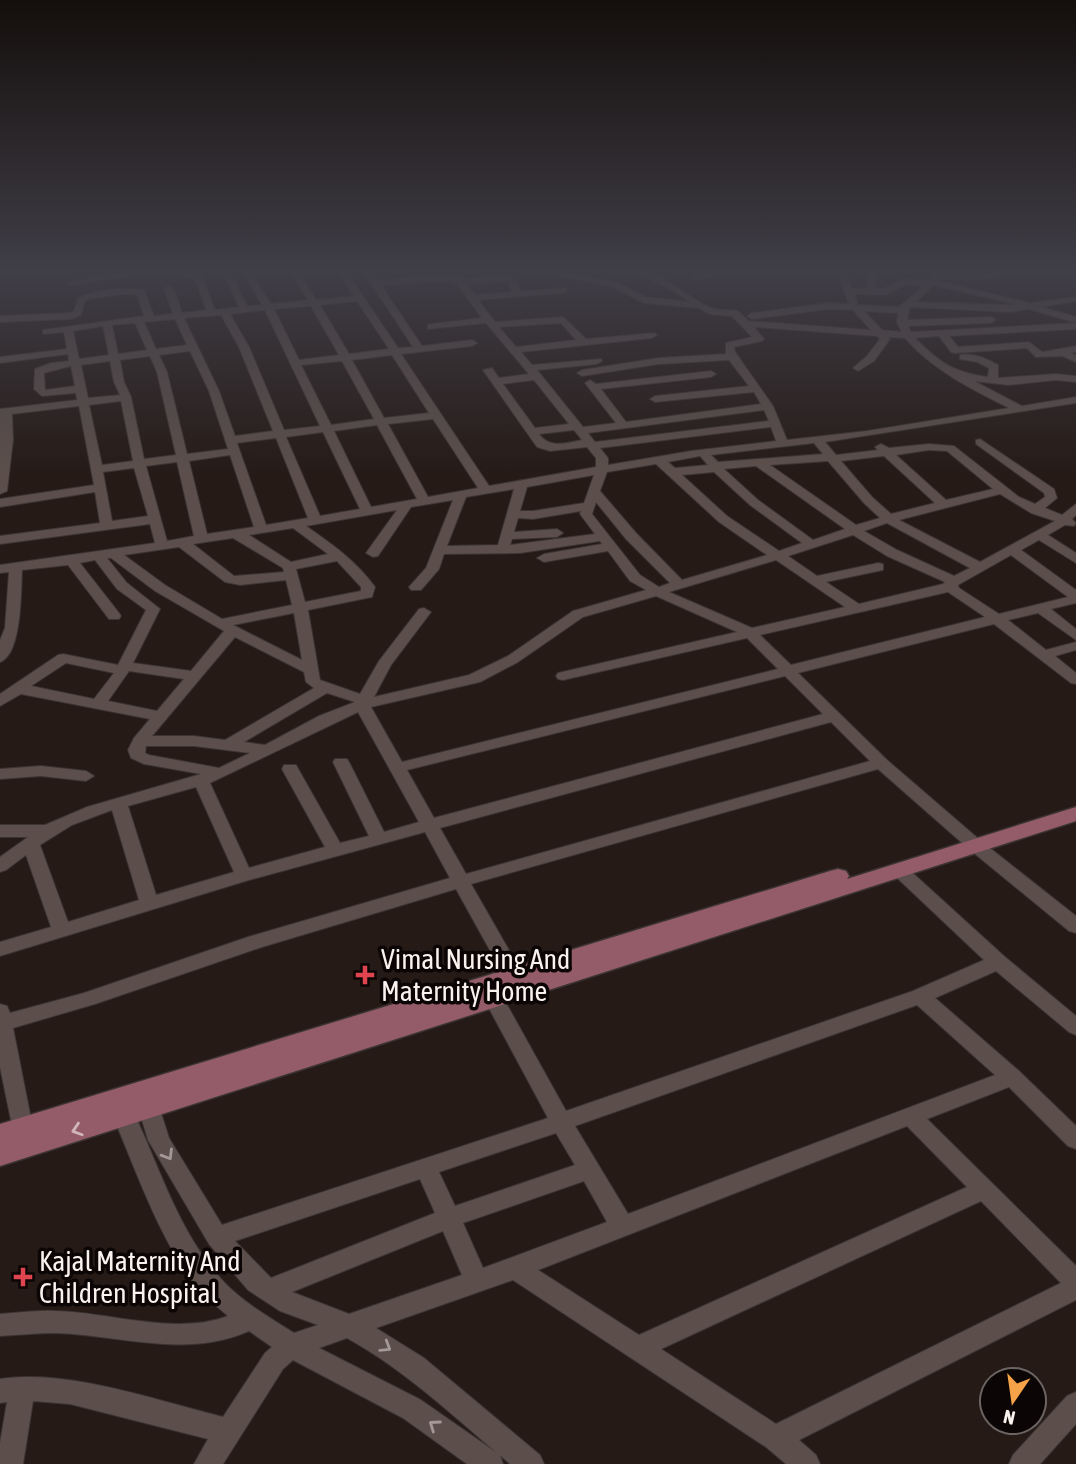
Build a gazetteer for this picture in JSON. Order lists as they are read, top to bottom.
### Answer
{
  "places": {
    "health": ["Vimal Nursing And Maternity Home", "Kajal Maternity And Children Hospital"]
  },
  "north": "bottom"
}
